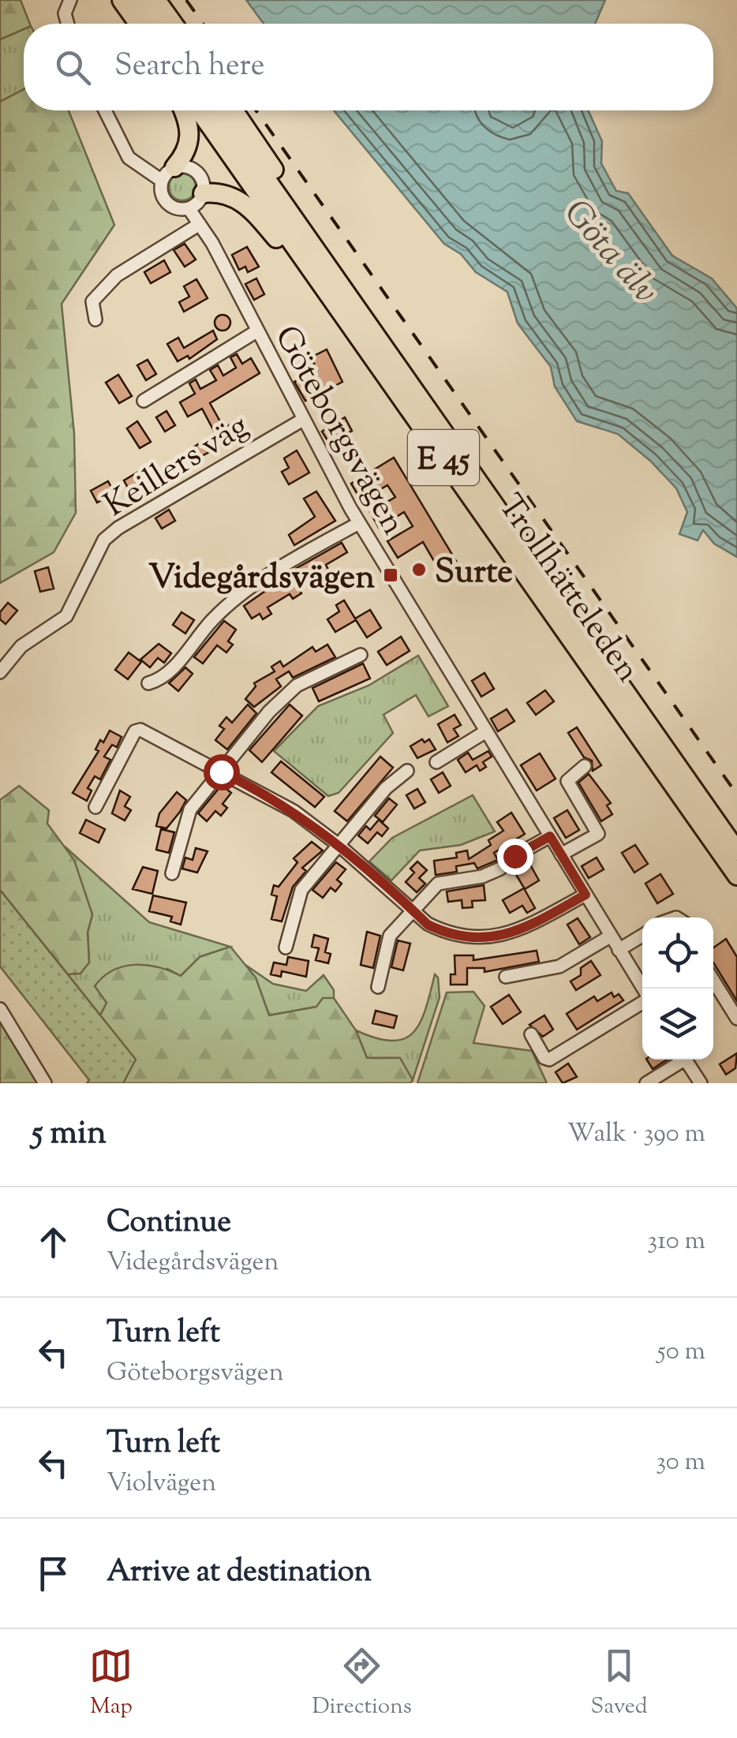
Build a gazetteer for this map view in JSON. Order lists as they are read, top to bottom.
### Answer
{
  "streets": {
    "highway": ["E 45", "Trollhätteleden"],
    "street": ["Göteborgsvägen", "Keillers väg"]
  },
  "crossings": [
    ["Göteborgsvägen", "Keillers väg"]
  ],
  "water": ["Göta älv"],
  "places": {
    "other": ["Surte"],
    "transit": ["Videgårdsvägen"]
  },
  "page": {
    "search": "Search here",
    "heading": ["5 min", "Walk · 390 m"],
    "list": [
      ["Continue", "Videgårdsvägen", "310 m"],
      ["Turn left", "Göteborgsvägen", "50 m"],
      ["Turn left", "Violvägen", "30 m"],
      "Arrive at destination"
    ],
    "nav": ["Map", "Directions", "Saved"]
  }
}
